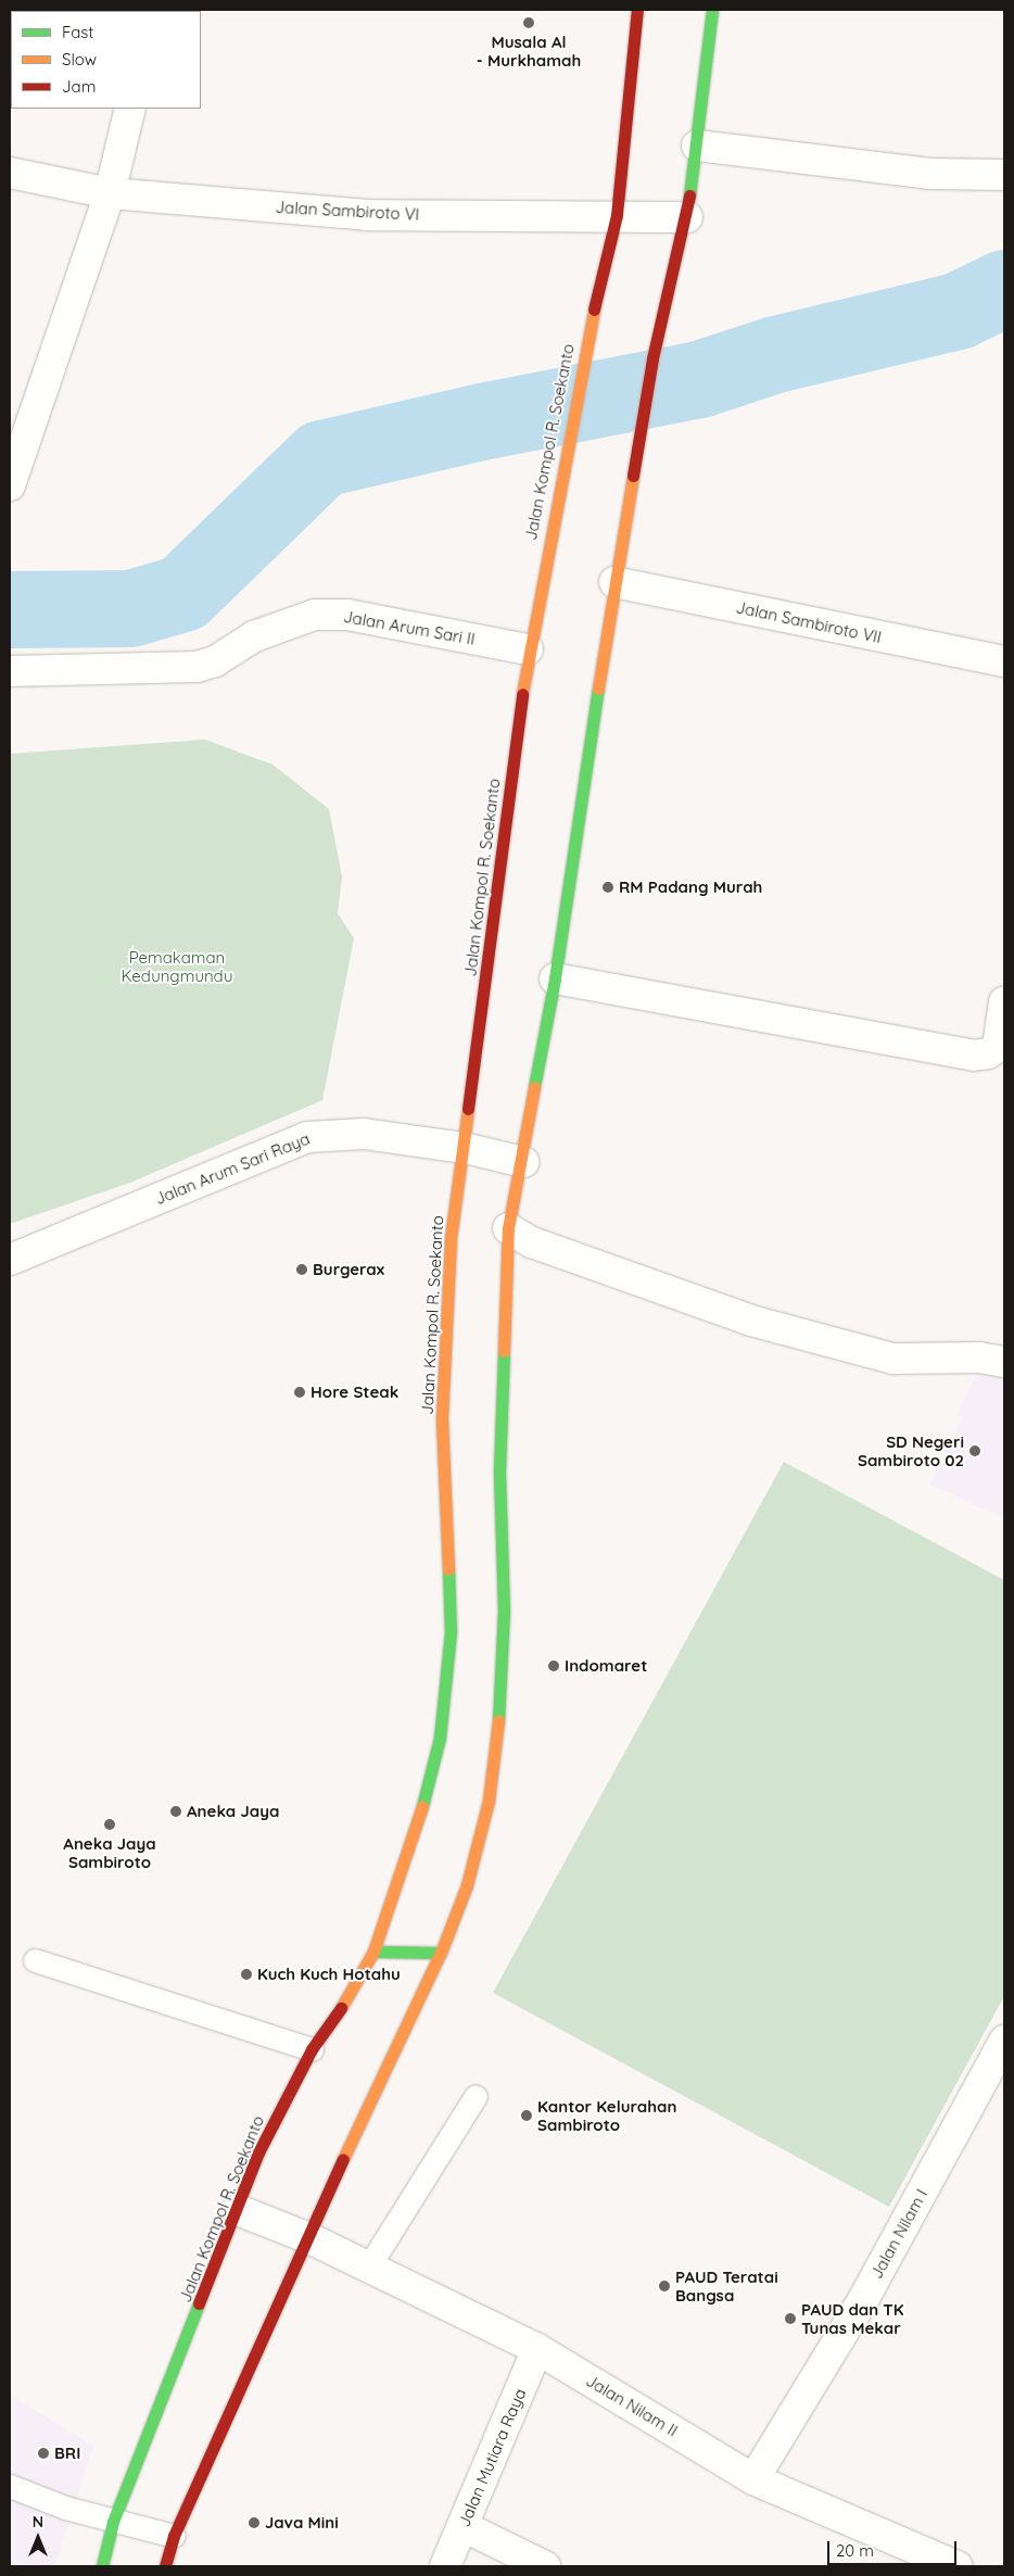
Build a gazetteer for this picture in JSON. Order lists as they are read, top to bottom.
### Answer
{
  "streets": {
    "main road": ["Jalan Kompol R. Soekanto"],
    "street": [
      "Jalan Sambiroto VI",
      "Jalan Sambiroto VII",
      "Jalan Arum Sari II",
      "Jalan Arum Sari Raya",
      "Jalan Nilam I",
      "Jalan Nilam II",
      "Jalan Mutiara Raya"
    ]
  },
  "crossings": [
    ["Jalan Sambiroto VI", "Jalan Kompol R. Soekanto"],
    ["Jalan Kompol R. Soekanto", "Jalan Arum Sari II"],
    ["Jalan Kompol R. Soekanto", "Jalan Arum Sari Raya"],
    ["Jalan Kompol R. Soekanto", "Jalan Nilam II"],
    ["Jalan Nilam I", "Jalan Nilam II"],
    ["Jalan Nilam II", "Jalan Mutiara Raya"]
  ],
  "parks": ["Pemakaman Kedungmundu"],
  "places": [
    "Musala Al - Murkhamah",
    "RM Padang Murah",
    "Burgerax",
    "Hore Steak",
    "SD Negeri Sambiroto 02",
    "Indomaret",
    "Aneka Jaya",
    "Aneka Jaya Sambiroto",
    "Kuch Kuch Hotahu",
    "Kantor Kelurahan Sambiroto",
    "PAUD Teratai Bangsa",
    "PAUD dan TK Tunas Mekar",
    "BRI",
    "Java Mini"
  ],
  "legend": ["Fast", "Slow", "Jam"],
  "scale_bar": "20 m",
  "north": "top"
}
